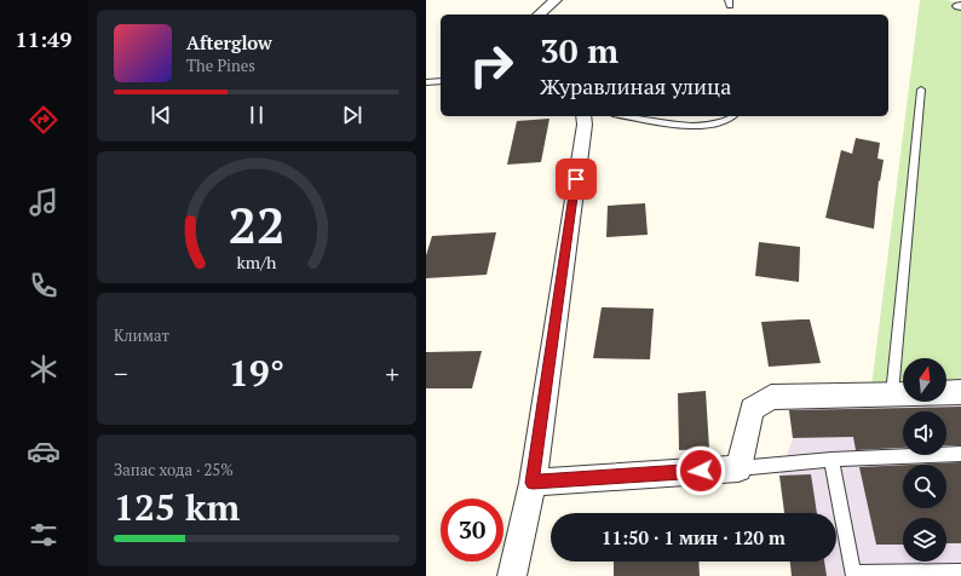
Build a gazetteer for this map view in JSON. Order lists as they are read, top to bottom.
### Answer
{
  "north": "top",
  "page": {
    "tabs": "11:49",
    "turn": ["30 m", "Журавлиная улица"],
    "song": ["Afterglow", "The Pines"],
    "tile": [
      "Климат",
      ["Запас хода · 25%", "125 km"]
    ],
    "heat": ["−", "19°", "+"],
    "limit": "30",
    "trip": "11:50 · 1 мин · 120 m",
    "gauge": ["22", "km/h"]
  }
}
